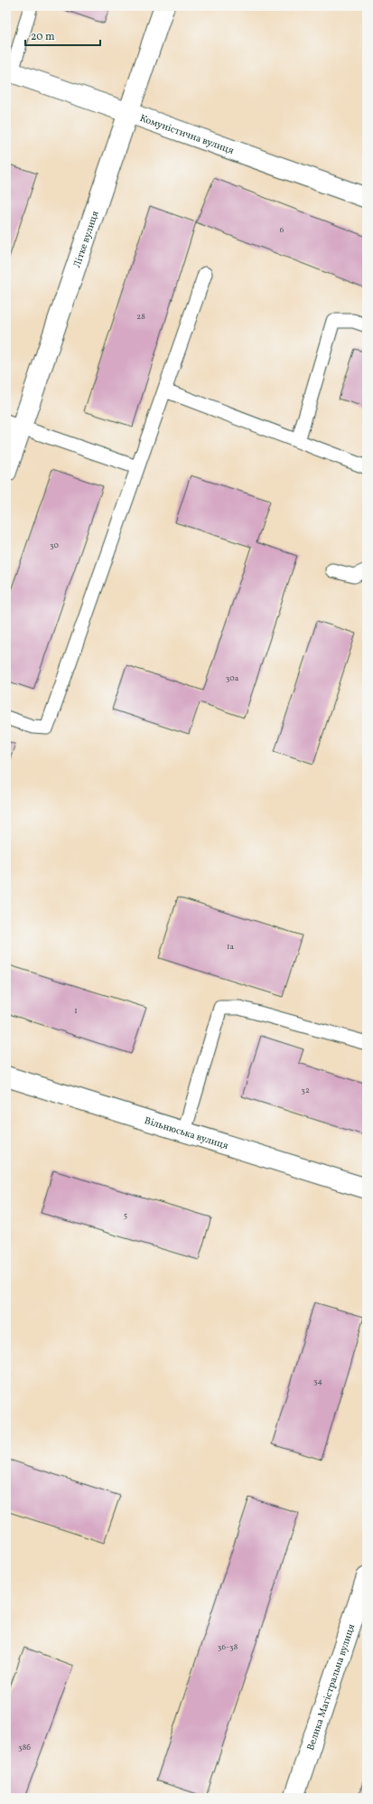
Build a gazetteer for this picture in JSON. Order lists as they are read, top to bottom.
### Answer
{
  "streets": {
    "street": [
      "Комуністична вулиця",
      "Літке вулиця",
      "Вільнюська вулиця",
      "Велика Магістральна вулиця"
    ]
  },
  "crossings": [
    ["Комуністична вулиця", "Літке вулиця"]
  ],
  "house_numbers": [
    "6",
    "28",
    "30",
    "30а",
    "1а",
    "1",
    "32",
    "5",
    "34",
    "36-38",
    "38б"
  ],
  "scale_bar": "20 m"
}
